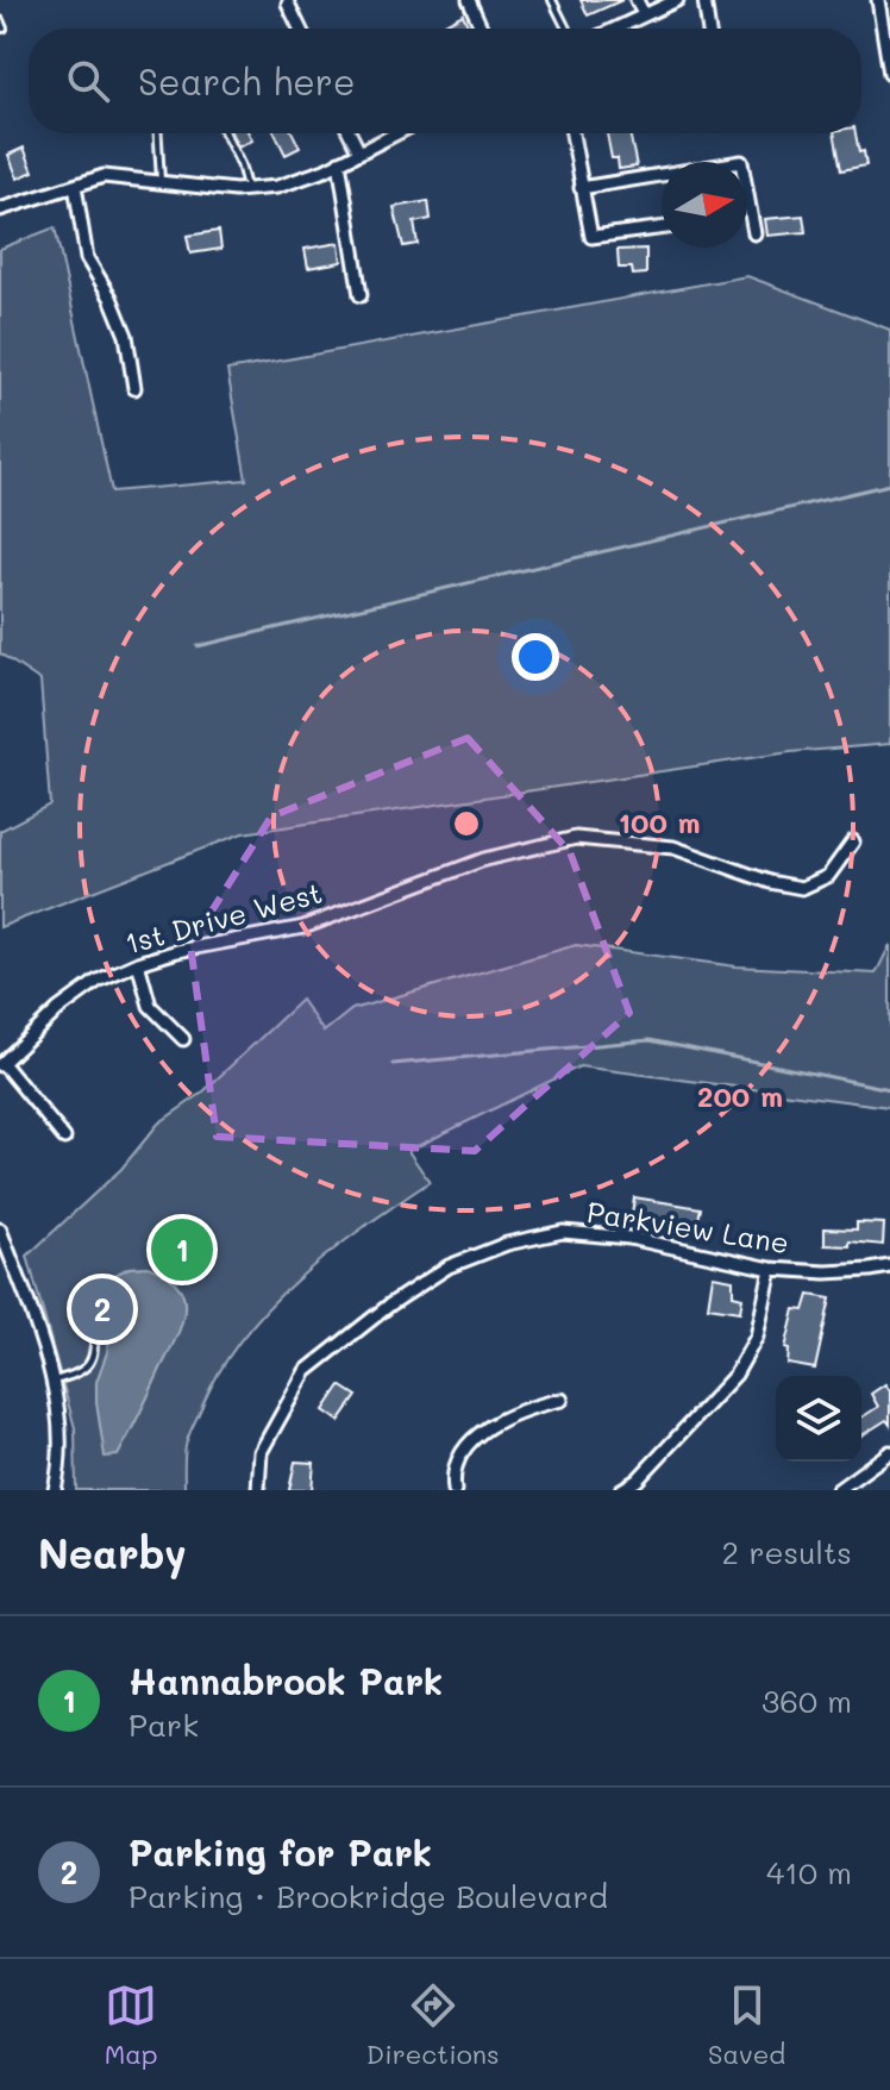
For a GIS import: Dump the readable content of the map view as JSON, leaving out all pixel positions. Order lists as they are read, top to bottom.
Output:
{
  "streets": {
    "street": ["1st Drive West", "Parkview Lane"]
  },
  "north": "right",
  "page": {
    "search": "Search here",
    "pins": ["1", "2"],
    "heading": ["Nearby", "2 results"],
    "list": [
      {
        "mark": "1",
        "name": "Hannabrook Park",
        "note": "Park",
        "value": "360 m"
      },
      {
        "mark": "2",
        "name": "Parking for Park",
        "note": "Parking · Brookridge Boulevard",
        "value": "410 m"
      }
    ],
    "nav": ["Map", "Directions", "Saved"]
  },
  "rings": ["100 m", "200 m"]
}
